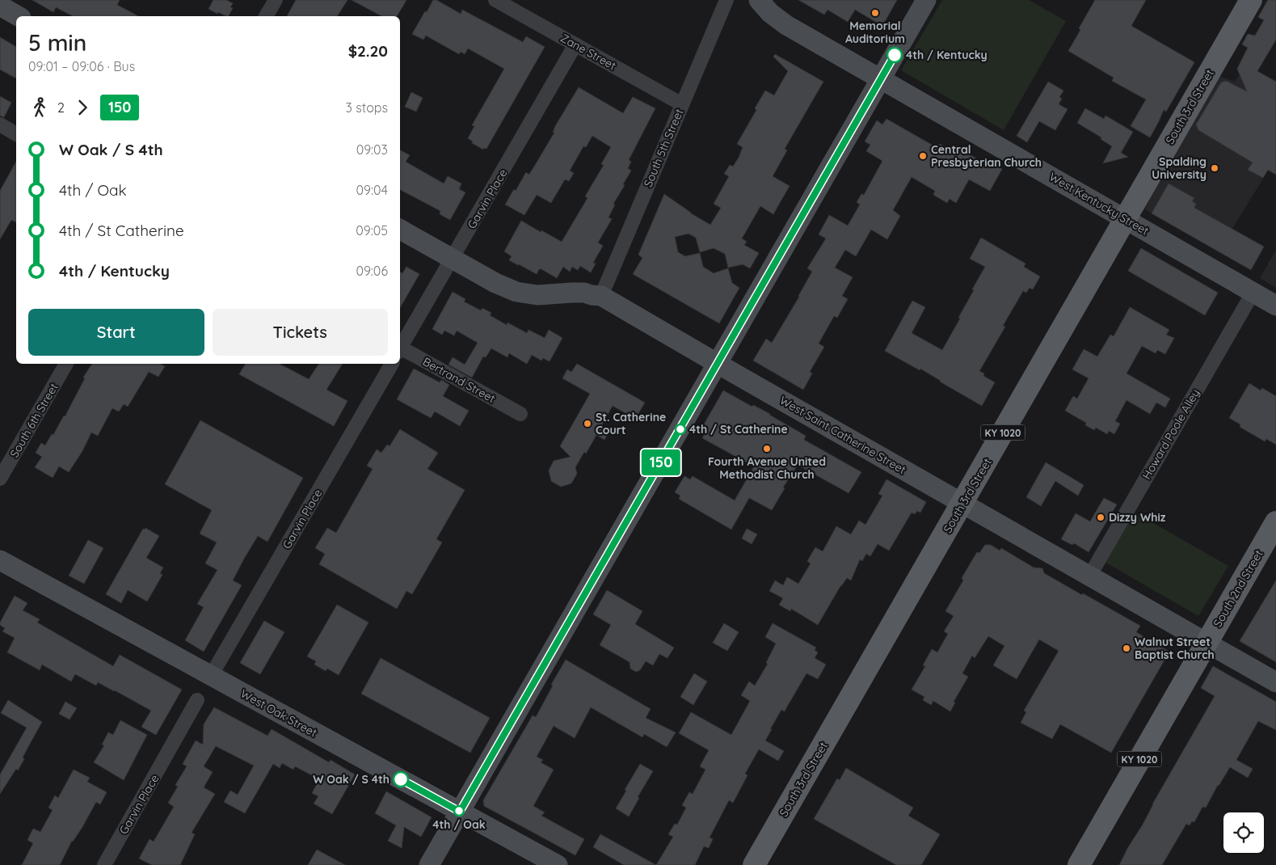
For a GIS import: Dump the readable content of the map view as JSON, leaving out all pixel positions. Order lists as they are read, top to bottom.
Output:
{
  "streets": {
    "main road": [
      "South 3rd Street",
      "West Kentucky Street",
      "KY 1020",
      "West Saint Catherine Street",
      "South 2nd Street",
      "West Oak Street"
    ],
    "street": [
      "Zane Street",
      "South 5th Street",
      "Garvin Place",
      "Bertrand Street",
      "South 6th Street",
      "Howard Poole Alley"
    ]
  },
  "crossings": [
    ["Zane Street", "South 5th Street"],
    ["Zane Street", "Garvin Place"],
    ["South 3rd Street", "West Kentucky Street"],
    ["South 3rd Street", "West Saint Catherine Street"],
    ["South 5th Street", "West Saint Catherine Street"],
    ["Garvin Place", "West Saint Catherine Street"],
    ["Garvin Place", "West Oak Street"],
    ["West Kentucky Street", "Howard Poole Alley"],
    ["Howard Poole Alley", "West Saint Catherine Street"],
    ["West Saint Catherine Street", "South 2nd Street"]
  ],
  "places": [
    "Memorial Auditorium",
    "4th / Kentucky",
    "Central Presbyterian Church",
    "Spalding University",
    "St. Catherine Court",
    "4th / St Catherine",
    "Fourth Avenue United Methodist Church",
    "Dizzy Whiz",
    "Walnut Street Baptist Church",
    "W Oak / S 4th",
    "4th / Oak"
  ],
  "lines": ["bus line 150"],
  "page": {
    "on_map": "150",
    "heading": ["5 min", "09:01 – 09:06 · Bus", "$2.20"],
    "legs": ["2", "150", "3 stops"],
    "list": [
      {
        "name": "W Oak / S 4th",
        "value": "09:03"
      },
      {
        "name": "4th / Oak",
        "value": "09:04"
      },
      {
        "name": "4th / St Catherine",
        "value": "09:05"
      },
      {
        "name": "4th / Kentucky",
        "value": "09:06"
      }
    ],
    "buttons": ["Start", "Tickets"]
  }
}
